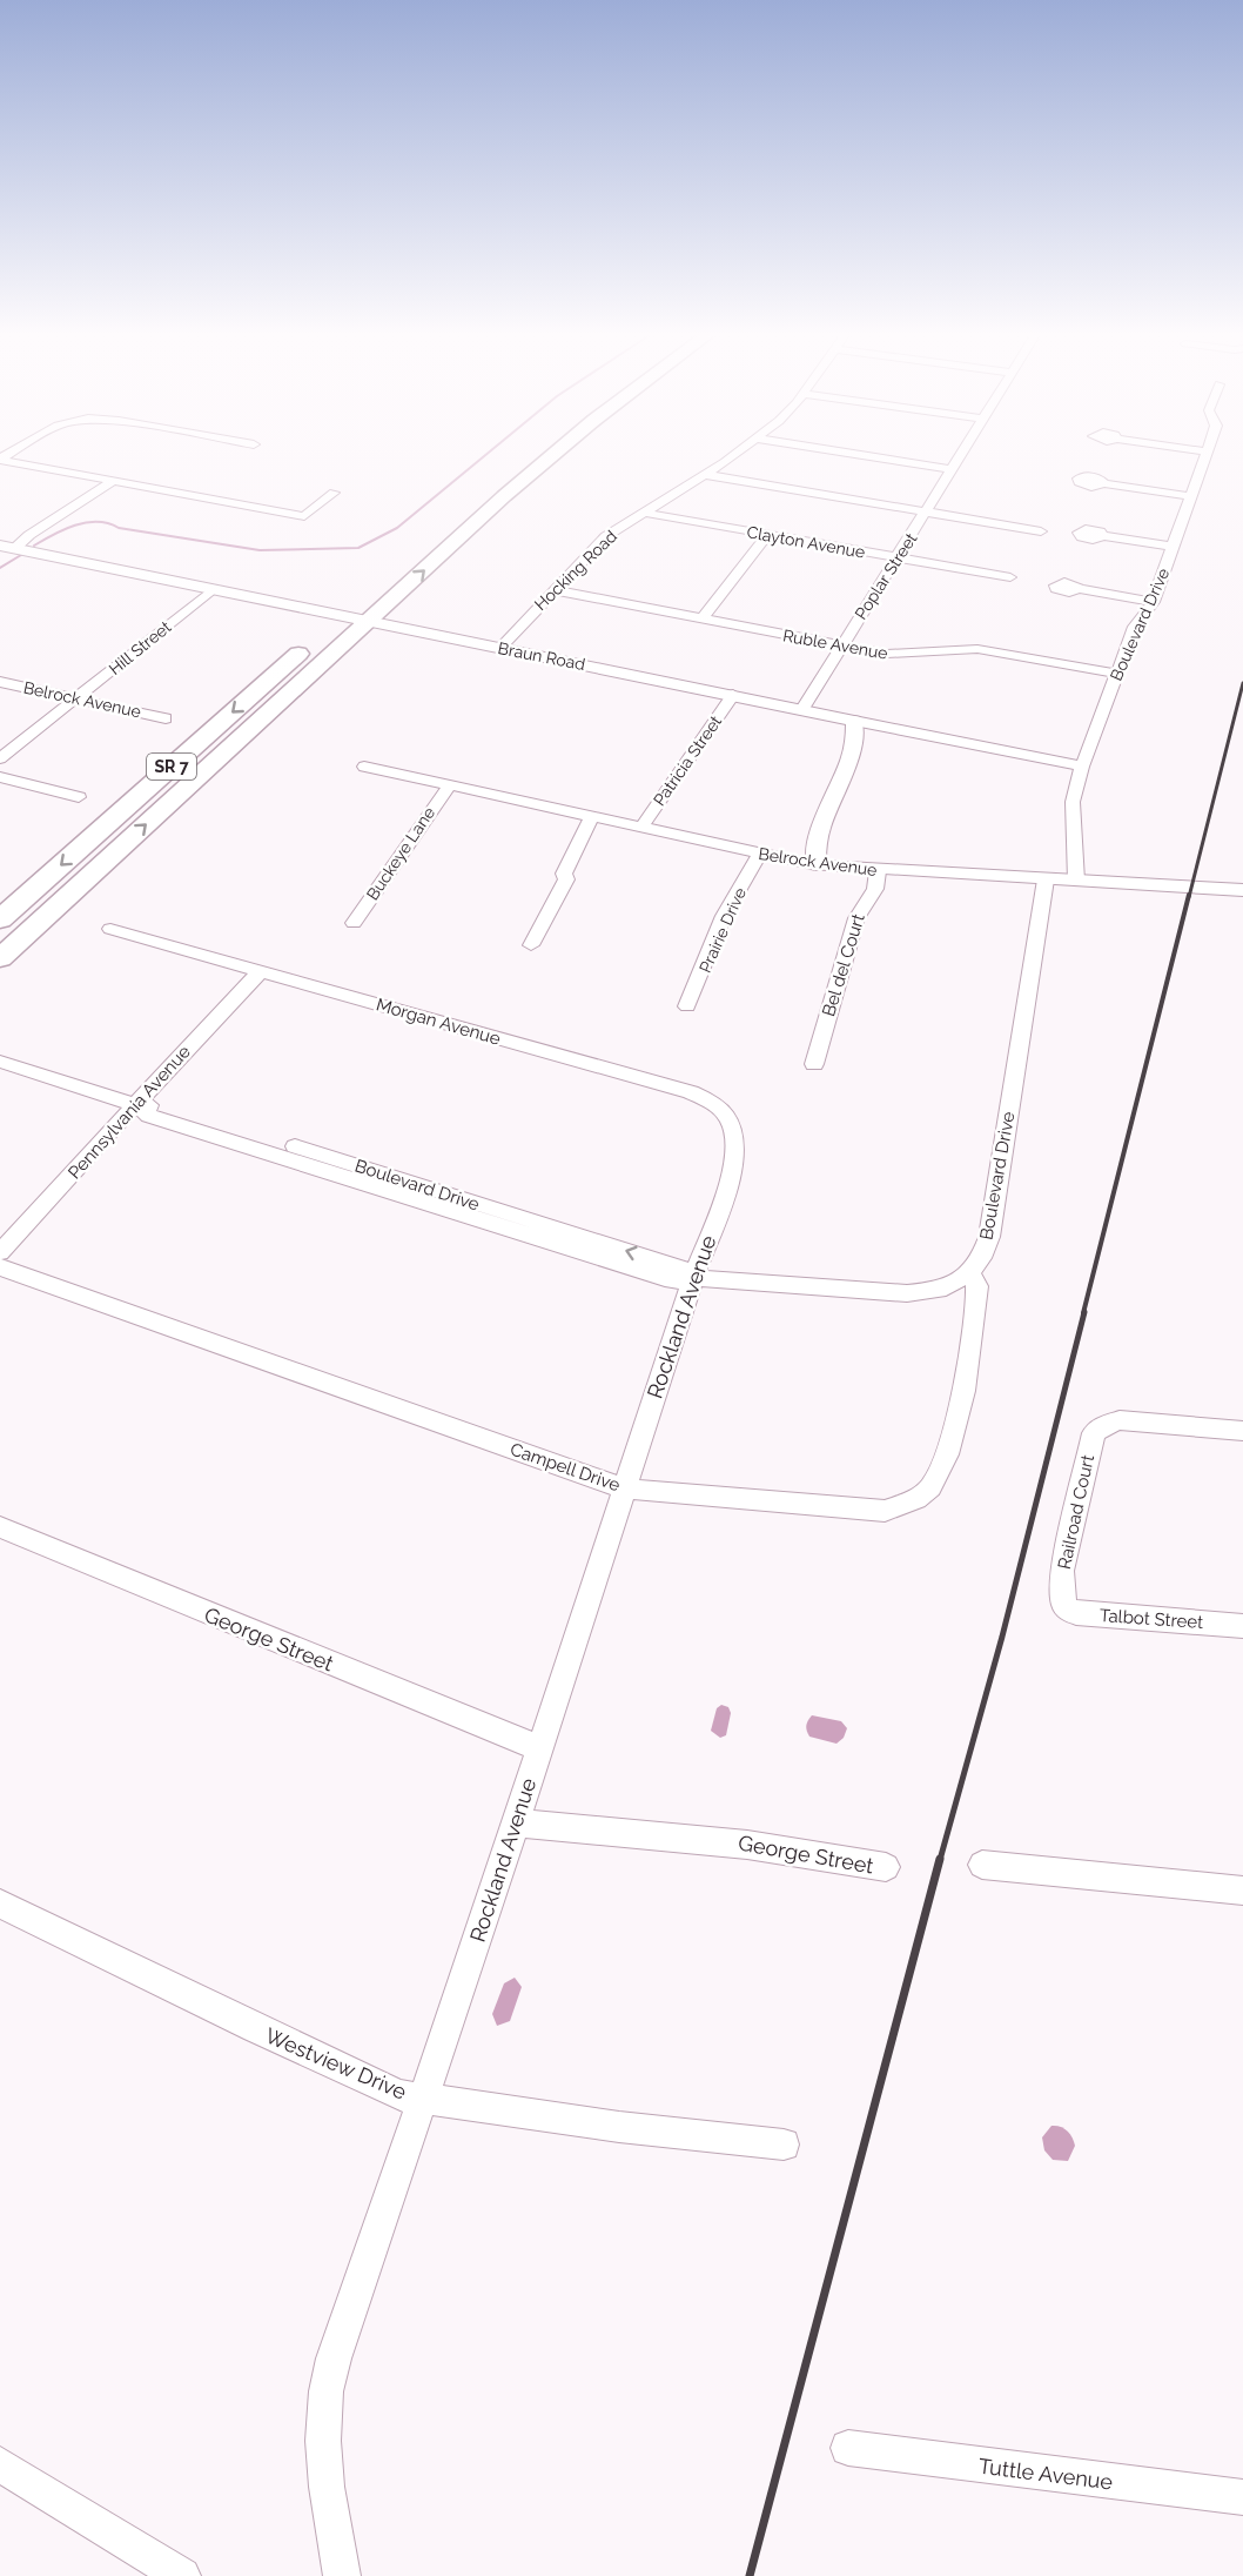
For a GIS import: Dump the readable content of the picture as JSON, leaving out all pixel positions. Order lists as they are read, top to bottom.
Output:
{
  "streets": {
    "highway": ["SR 7"],
    "street": [
      "Clayton Avenue",
      "Hocking Road",
      "Poplar Street",
      "Boulevard Drive",
      "Ruble Avenue",
      "Hill Street",
      "Braun Road",
      "Belrock Avenue",
      "Patricia Street",
      "Buckeye Lane",
      "Prairie Drive",
      "Bel del Court",
      "Morgan Avenue",
      "Pennsylvania Avenue",
      "Rockland Avenue",
      "Campell Drive",
      "Railroad Court",
      "Talbot Street",
      "George Street",
      "Westview Drive",
      "Tuttle Avenue"
    ]
  },
  "crossings": [
    ["Clayton Avenue", "Hocking Road"],
    ["Clayton Avenue", "Poplar Street"],
    ["Hocking Road", "Ruble Avenue"],
    ["Hocking Road", "Braun Road"],
    ["Poplar Street", "Ruble Avenue"],
    ["Poplar Street", "Braun Road"],
    ["Boulevard Drive", "Ruble Avenue"],
    ["Boulevard Drive", "Braun Road"],
    ["Boulevard Drive", "Belrock Avenue"],
    ["Boulevard Drive", "Pennsylvania Avenue"],
    ["Boulevard Drive", "Rockland Avenue"],
    ["Boulevard Drive", "Campell Drive"],
    ["Hill Street", "Braun Road"],
    ["Hill Street", "Belrock Avenue"],
    ["Braun Road", "Patricia Street"],
    ["Braun Road", "SR 7"],
    ["Belrock Avenue", "Patricia Street"],
    ["Belrock Avenue", "Buckeye Lane"],
    ["Belrock Avenue", "Prairie Drive"],
    ["Belrock Avenue", "Bel del Court"],
    ["Morgan Avenue", "Pennsylvania Avenue"],
    ["Morgan Avenue", "Rockland Avenue"],
    ["Rockland Avenue", "Campell Drive"],
    ["Rockland Avenue", "George Street"],
    ["Rockland Avenue", "Westview Drive"],
    ["Railroad Court", "Talbot Street"]
  ]
}
